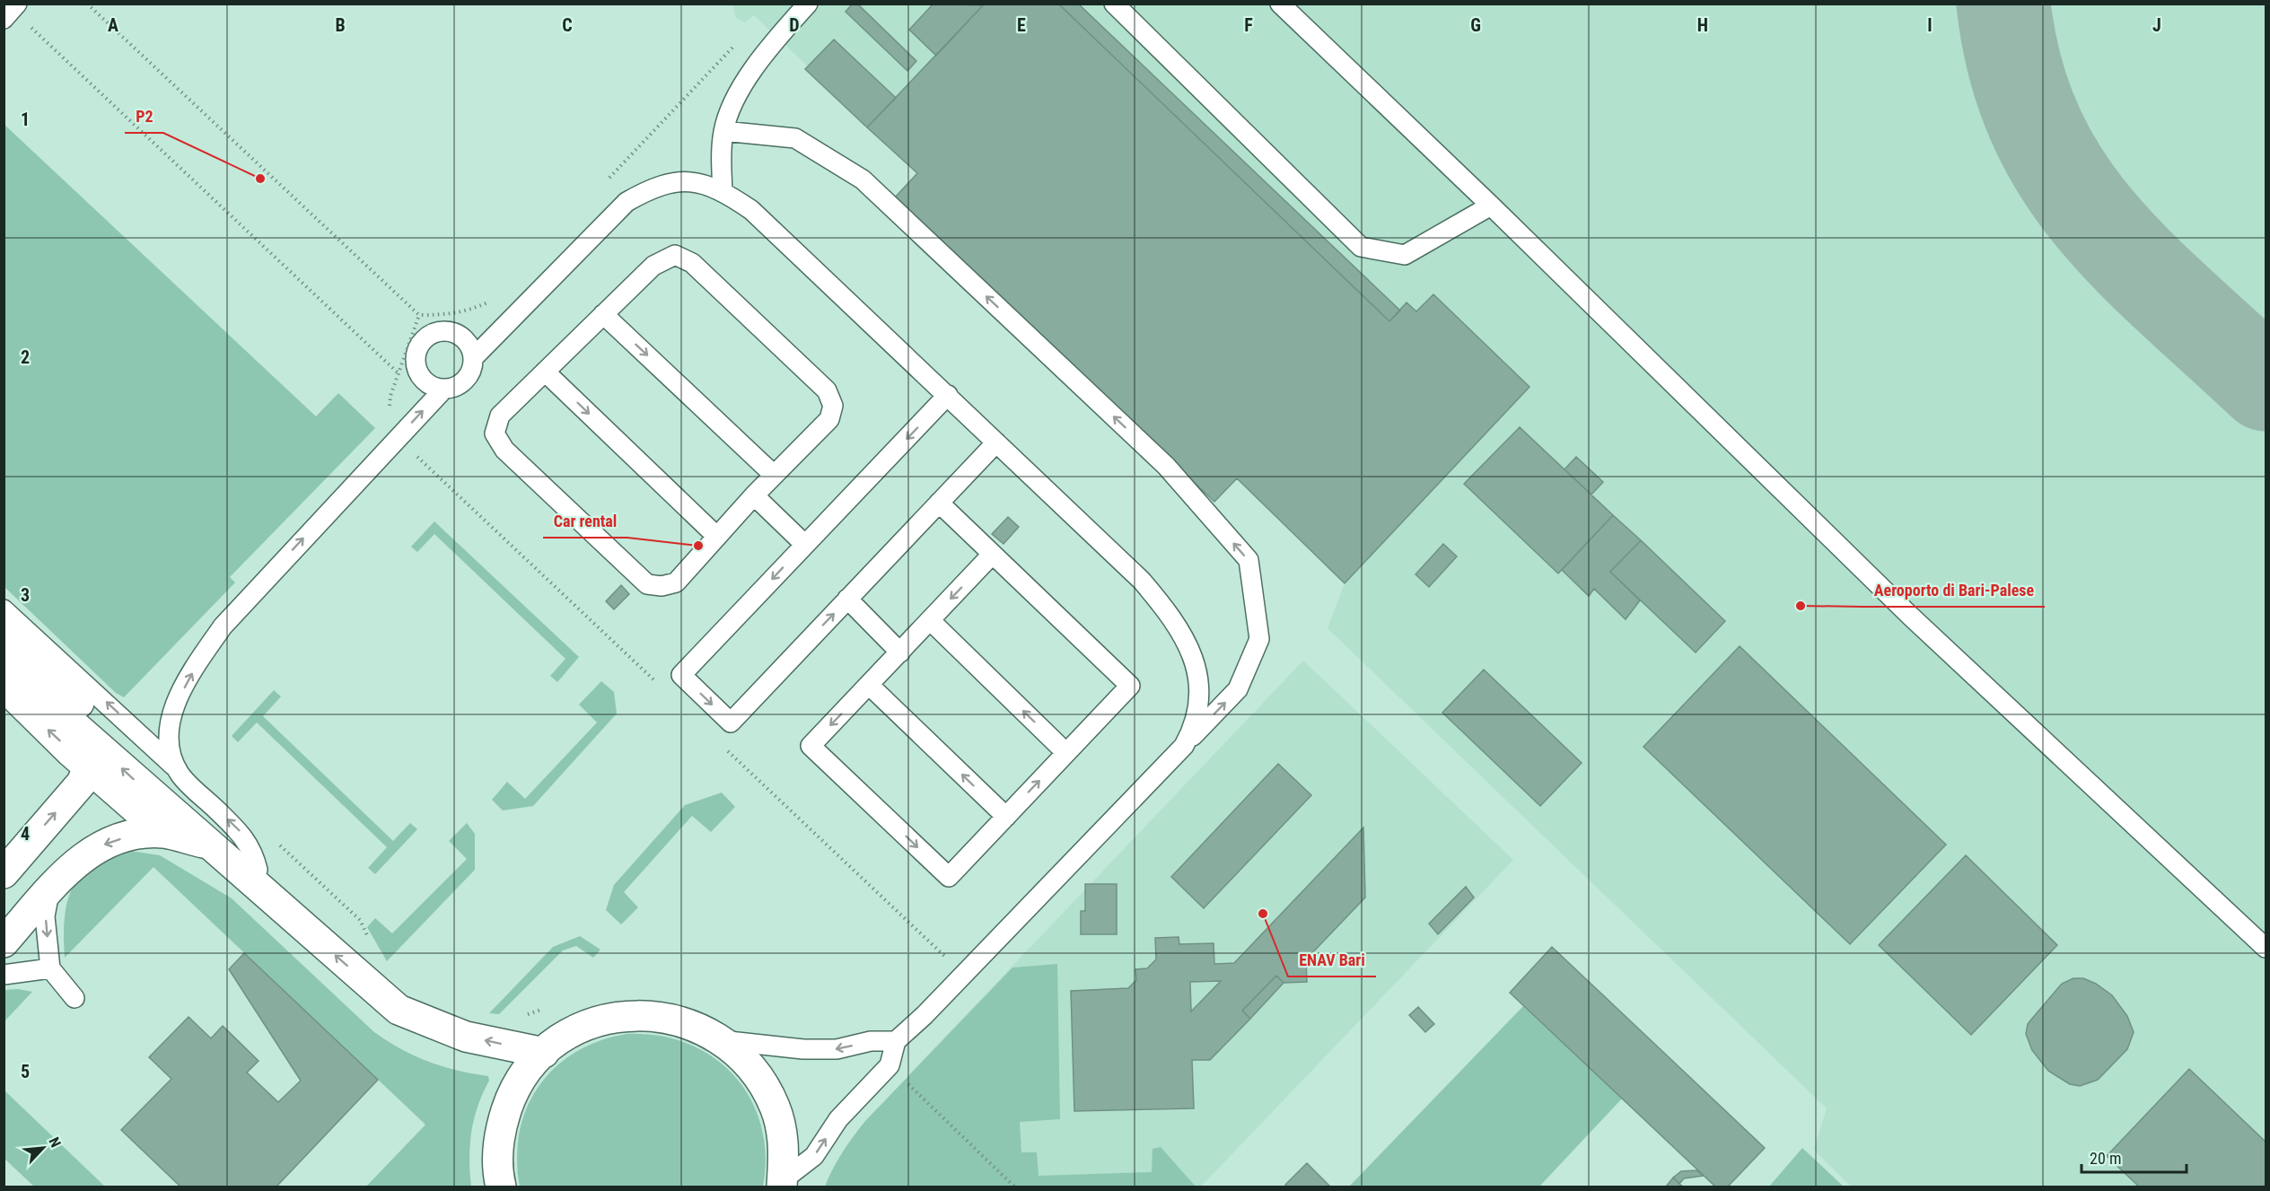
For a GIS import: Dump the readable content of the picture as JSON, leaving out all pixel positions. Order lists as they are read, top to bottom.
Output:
{
  "places": [
    "P2",
    "Car rental",
    "Aeroporto di Bari-Palese",
    "ENAV Bari"
  ],
  "scale_bar": "20 m",
  "north": "top right",
  "grid": {
    "columns": [
      "A",
      "B",
      "C",
      "D",
      "E",
      "F",
      "G",
      "H",
      "I",
      "J"
    ],
    "rows": [
      "1",
      "2",
      "3",
      "4",
      "5"
    ]
  }
}
